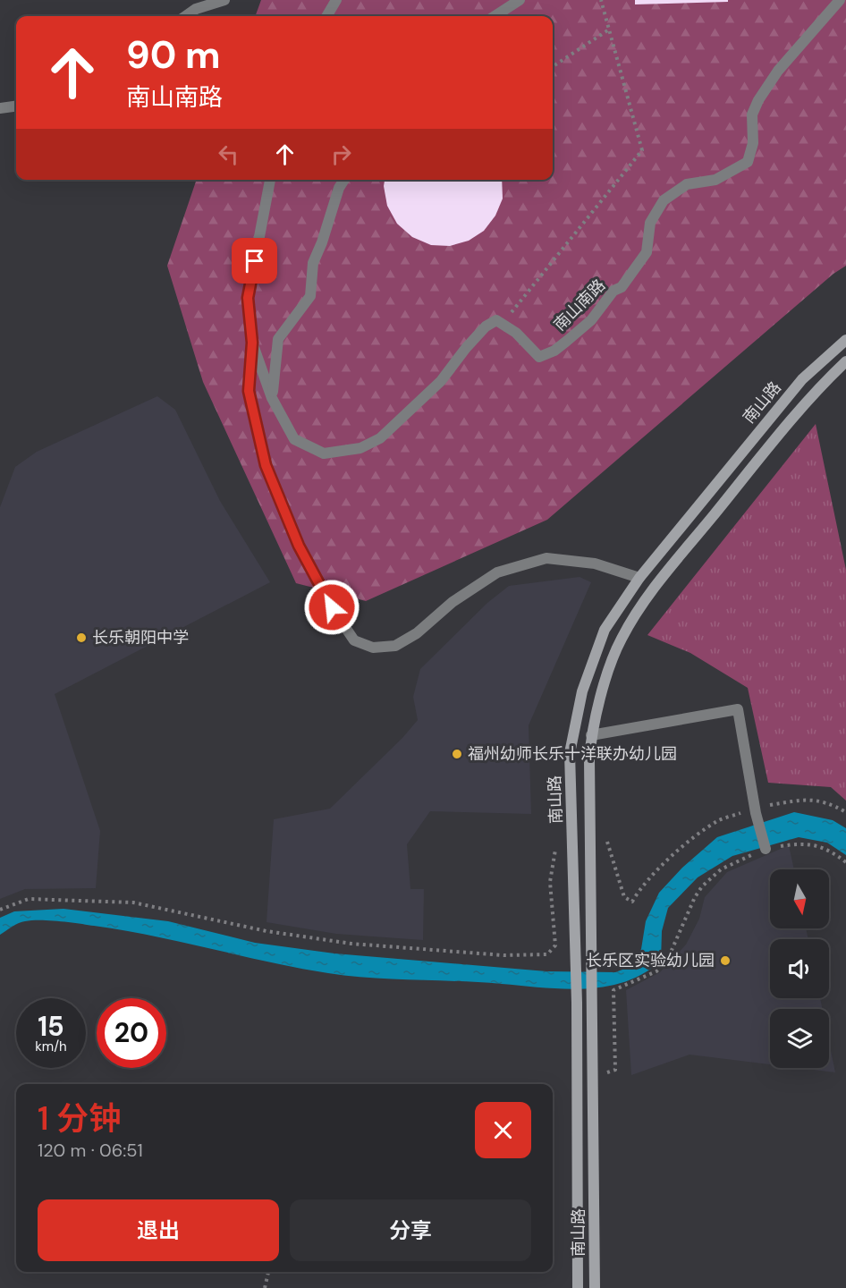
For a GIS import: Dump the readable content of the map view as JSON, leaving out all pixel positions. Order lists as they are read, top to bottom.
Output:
{
  "streets": {
    "main road": ["南山路"],
    "lane": ["南山南路"]
  },
  "places": ["长乐朝阳中学", "福州幼师长乐十洋联办幼儿园", "长乐区实验幼儿园"],
  "north": "bottom",
  "page": {
    "turn": ["90 m", "南山南路"],
    "speed": "15 km/h",
    "limit": "20",
    "heading": ["1 分钟", "120 m · 06:51"],
    "buttons": ["退出", "分享"]
  }
}
